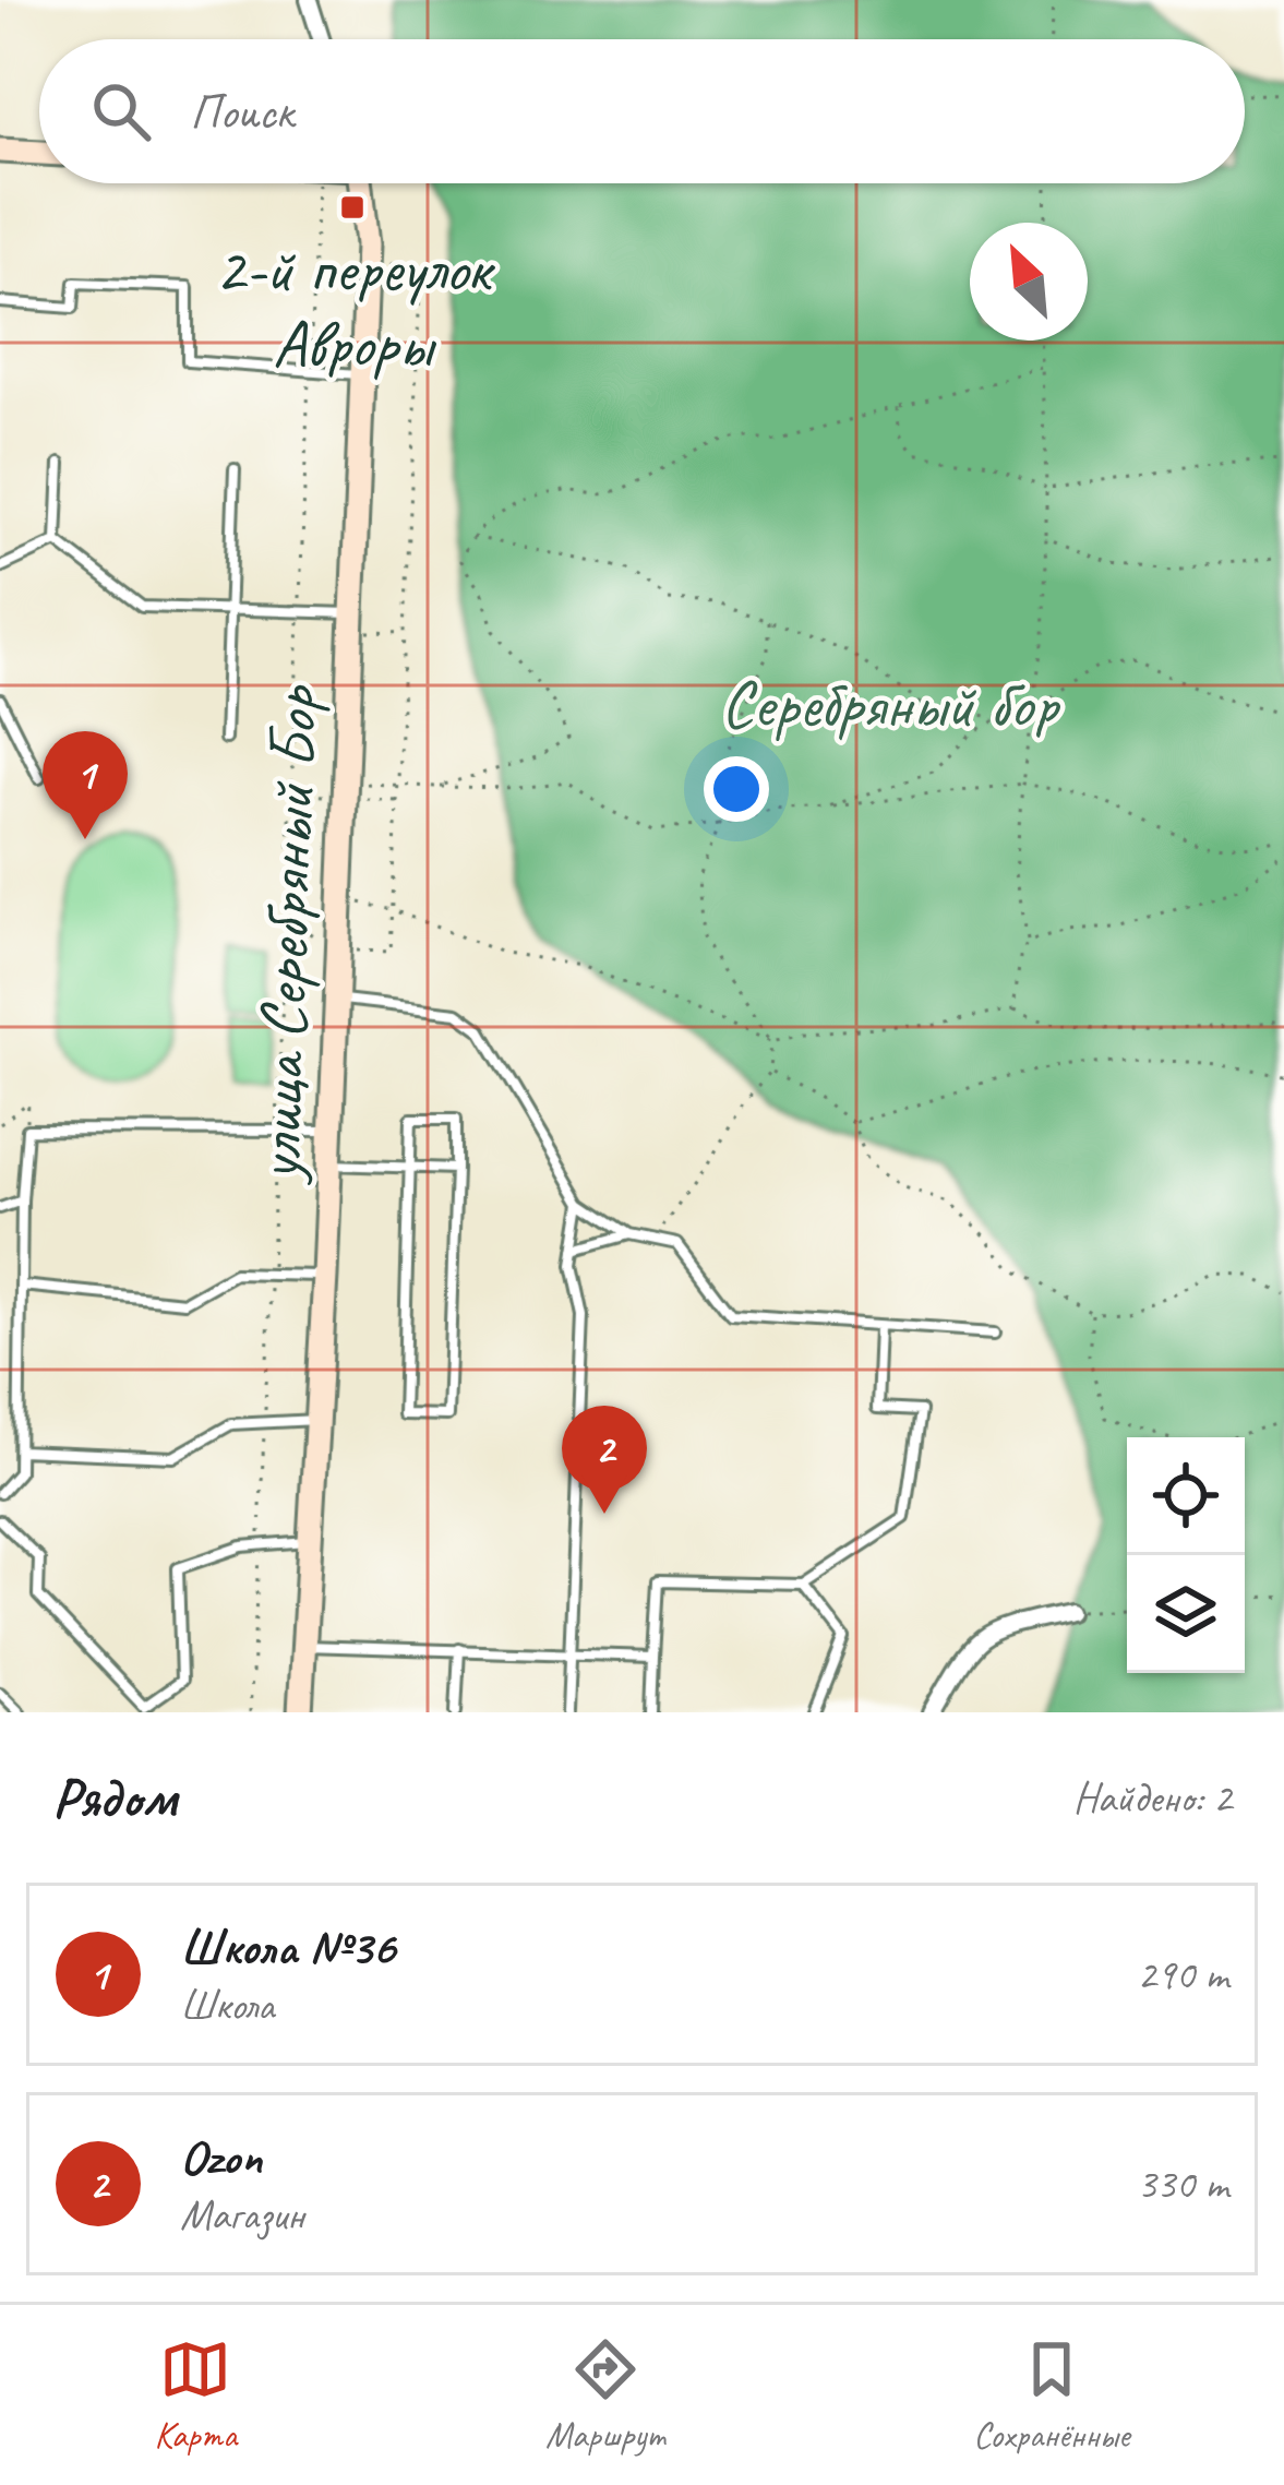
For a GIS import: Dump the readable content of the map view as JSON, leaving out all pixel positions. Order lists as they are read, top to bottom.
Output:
{
  "streets": {
    "street": ["улица Серебряный Бор"]
  },
  "parks": ["Серебряный бор"],
  "places": {
    "transit": ["2-й переулок Авроры"]
  },
  "north": "top left",
  "page": {
    "search": "Поиск",
    "pins": ["1", "2"],
    "heading": ["Рядом", "Найдено: 2"],
    "list": [
      {
        "mark": "1",
        "name": "Школа №36",
        "note": "Школа",
        "value": "290 m"
      },
      {
        "mark": "2",
        "name": "Ozon",
        "note": "Магазин",
        "value": "330 m"
      }
    ],
    "nav": ["Карта", "Маршрут", "Сохранённые"]
  }
}
